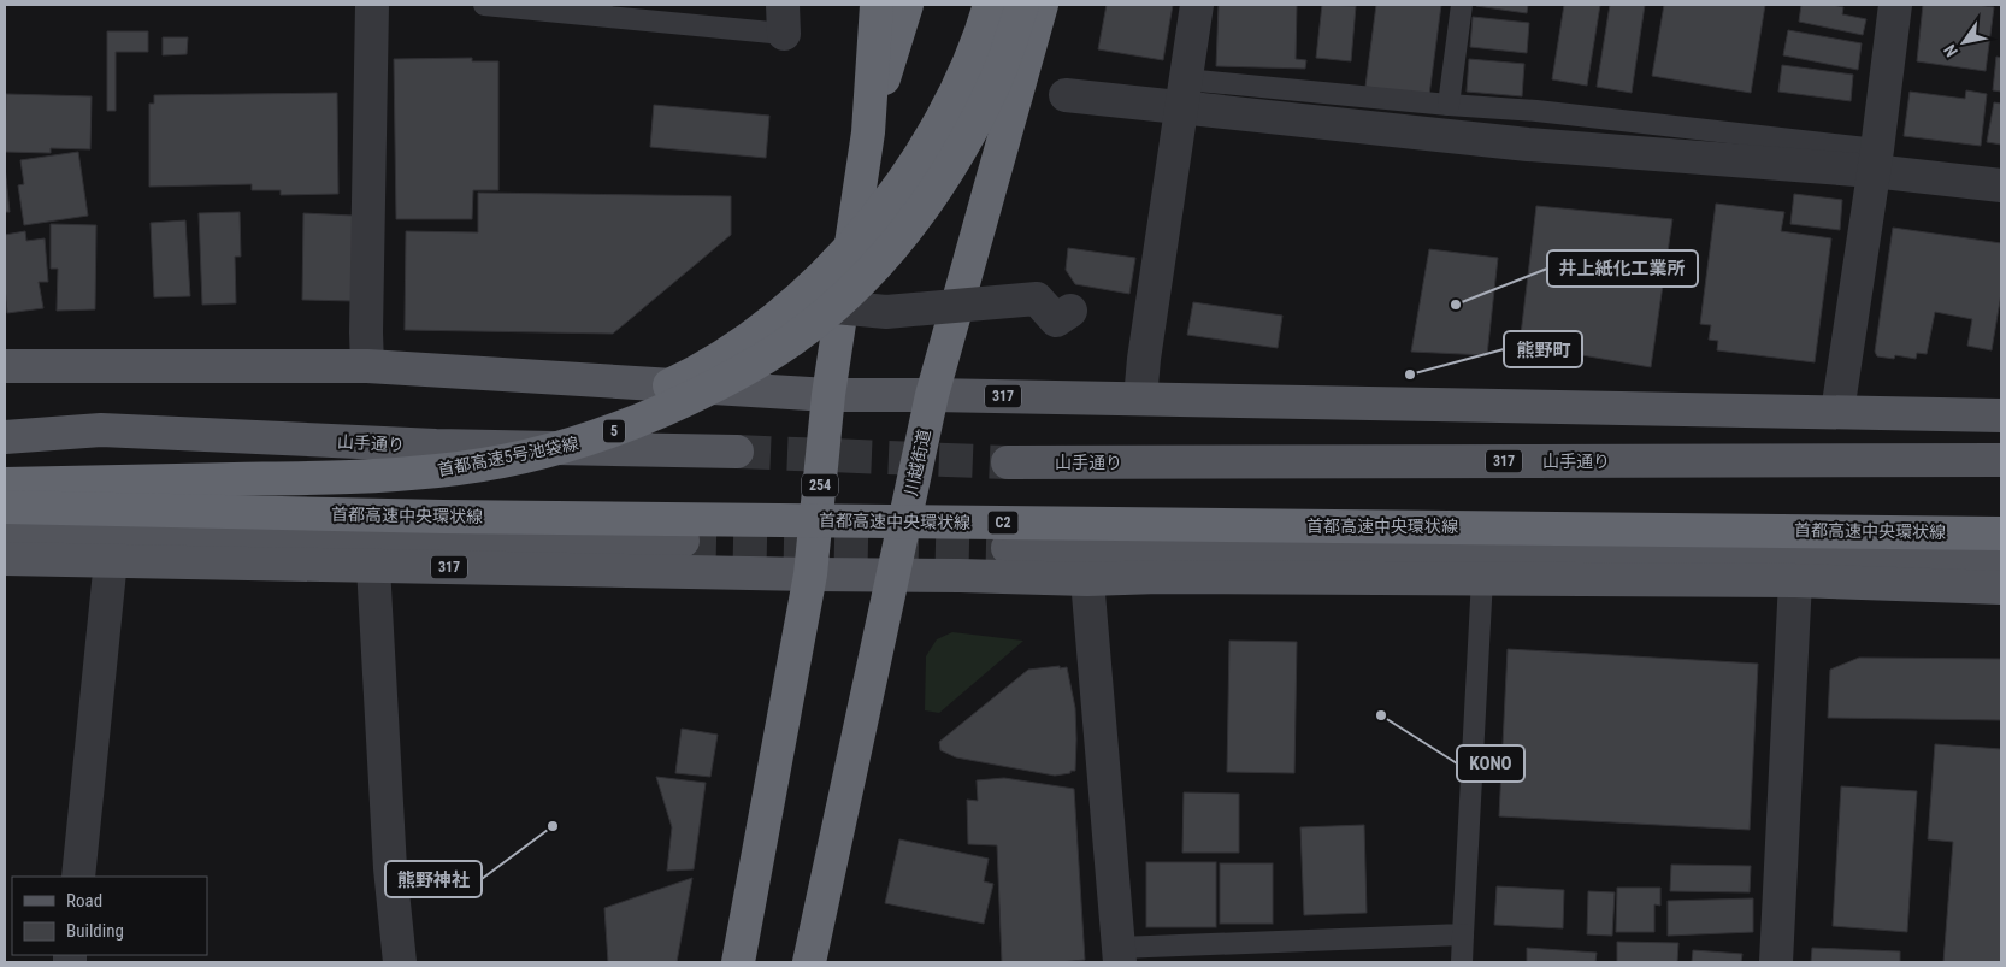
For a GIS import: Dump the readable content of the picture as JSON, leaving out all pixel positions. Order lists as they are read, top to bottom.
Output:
{
  "streets": {
    "highway": [
      "5",
      "首都高速5号池袋線",
      "川越街道",
      "254",
      "首都高速中央環状線",
      "C2"
    ],
    "main road": ["317", "山手通り"]
  },
  "crossings": [
    ["317", "川越街道"],
    ["317", "254"]
  ],
  "places": [
    "井上紙化工業所",
    "熊野町",
    "KONO",
    "熊野神社"
  ],
  "legend": ["Road", "Building"],
  "north": "bottom left"
}
